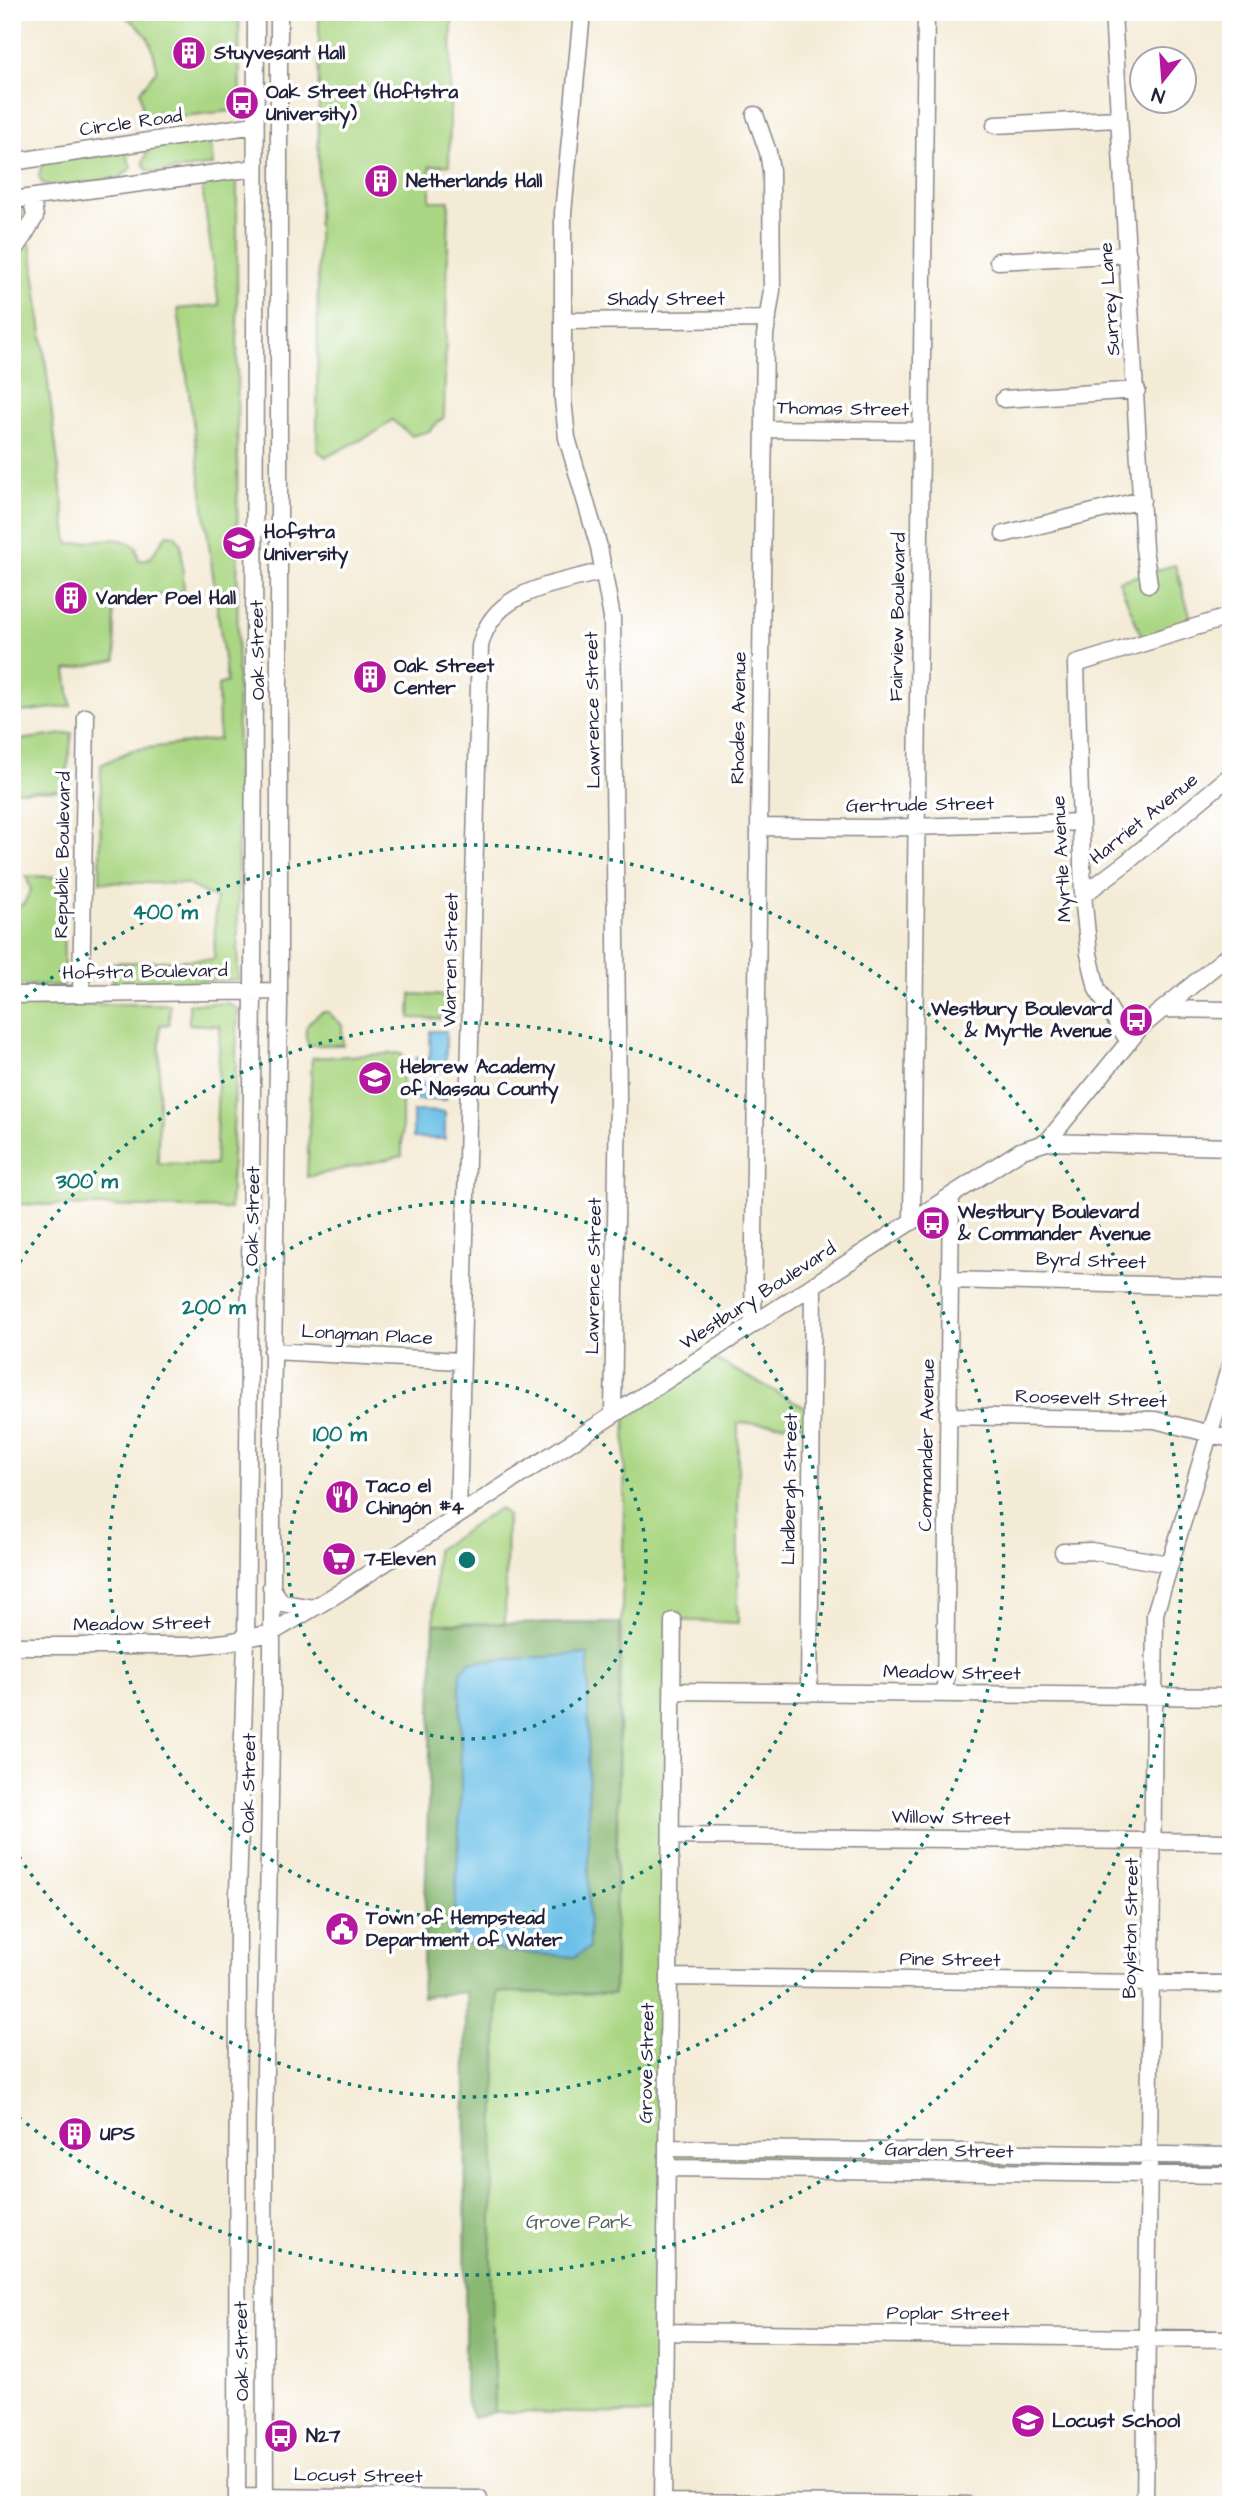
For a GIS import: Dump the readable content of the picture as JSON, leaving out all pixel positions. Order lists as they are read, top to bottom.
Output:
{
  "streets": {
    "street": [
      "Circle Road",
      "Shady Street",
      "Surrey Lane",
      "Thomas Street",
      "Fairview Boulevard",
      "Oak Street",
      "Lawrence Street",
      "Rhodes Avenue",
      "Gertrude Street",
      "Harriet Avenue",
      "Republic Boulevard",
      "Myrtle Avenue",
      "Warren Street",
      "Hofstra Boulevard",
      "Byrd Street",
      "Westbury Boulevard",
      "Longman Place",
      "Roosevelt Street",
      "Commander Avenue",
      "Lindbergh Street",
      "Meadow Street",
      "Willow Street",
      "Boylston Street",
      "Pine Street",
      "Grove Street",
      "Garden Street",
      "Poplar Street",
      "Locust Street"
    ]
  },
  "crossings": [
    ["Circle Road", "Oak Street"],
    ["Shady Street", "Lawrence Street"],
    ["Shady Street", "Rhodes Avenue"],
    ["Thomas Street", "Fairview Boulevard"],
    ["Thomas Street", "Rhodes Avenue"],
    ["Fairview Boulevard", "Gertrude Street"],
    ["Fairview Boulevard", "Westbury Boulevard"],
    ["Oak Street", "Hofstra Boulevard"],
    ["Oak Street", "Westbury Boulevard"],
    ["Oak Street", "Longman Place"],
    ["Oak Street", "Meadow Street"],
    ["Oak Street", "Locust Street"],
    ["Lawrence Street", "Warren Street"],
    ["Lawrence Street", "Westbury Boulevard"],
    ["Rhodes Avenue", "Gertrude Street"],
    ["Rhodes Avenue", "Westbury Boulevard"],
    ["Gertrude Street", "Myrtle Avenue"],
    ["Harriet Avenue", "Myrtle Avenue"],
    ["Republic Boulevard", "Hofstra Boulevard"],
    ["Warren Street", "Westbury Boulevard"],
    ["Warren Street", "Longman Place"],
    ["Byrd Street", "Commander Avenue"],
    ["Westbury Boulevard", "Commander Avenue"],
    ["Westbury Boulevard", "Lindbergh Street"],
    ["Westbury Boulevard", "Meadow Street"],
    ["Roosevelt Street", "Commander Avenue"],
    ["Roosevelt Street", "Boylston Street"],
    ["Commander Avenue", "Meadow Street"],
    ["Lindbergh Street", "Meadow Street"],
    ["Meadow Street", "Boylston Street"],
    ["Meadow Street", "Grove Street"],
    ["Willow Street", "Boylston Street"],
    ["Willow Street", "Grove Street"],
    ["Boylston Street", "Pine Street"],
    ["Boylston Street", "Garden Street"],
    ["Boylston Street", "Poplar Street"],
    ["Pine Street", "Grove Street"],
    ["Grove Street", "Garden Street"],
    ["Grove Street", "Poplar Street"]
  ],
  "parks": ["Grove Park"],
  "places": {
    "building": [
      "Stuyvesant Hall",
      "Netherlands Hall",
      "Vander Poel Hall",
      "Oak Street Center",
      "UPS"
    ],
    "bus stop": [
      "Oak Street (Hoftstra University)",
      "Westbury Boulevard & Myrtle Avenue",
      "Westbury Boulevard & Commander Avenue",
      "N27"
    ],
    "school or university": ["Hofstra University", "Hebrew Academy of Nassau County", "Locust School"],
    "restaurant": ["Taco el Chingón #4"],
    "supermarket": ["7-Eleven"],
    "public building": ["Town of Hempstead Department of Water"]
  },
  "north": "bottom",
  "rings": [
    "400 m",
    "300 m",
    "200 m",
    "100 m"
  ]
}
